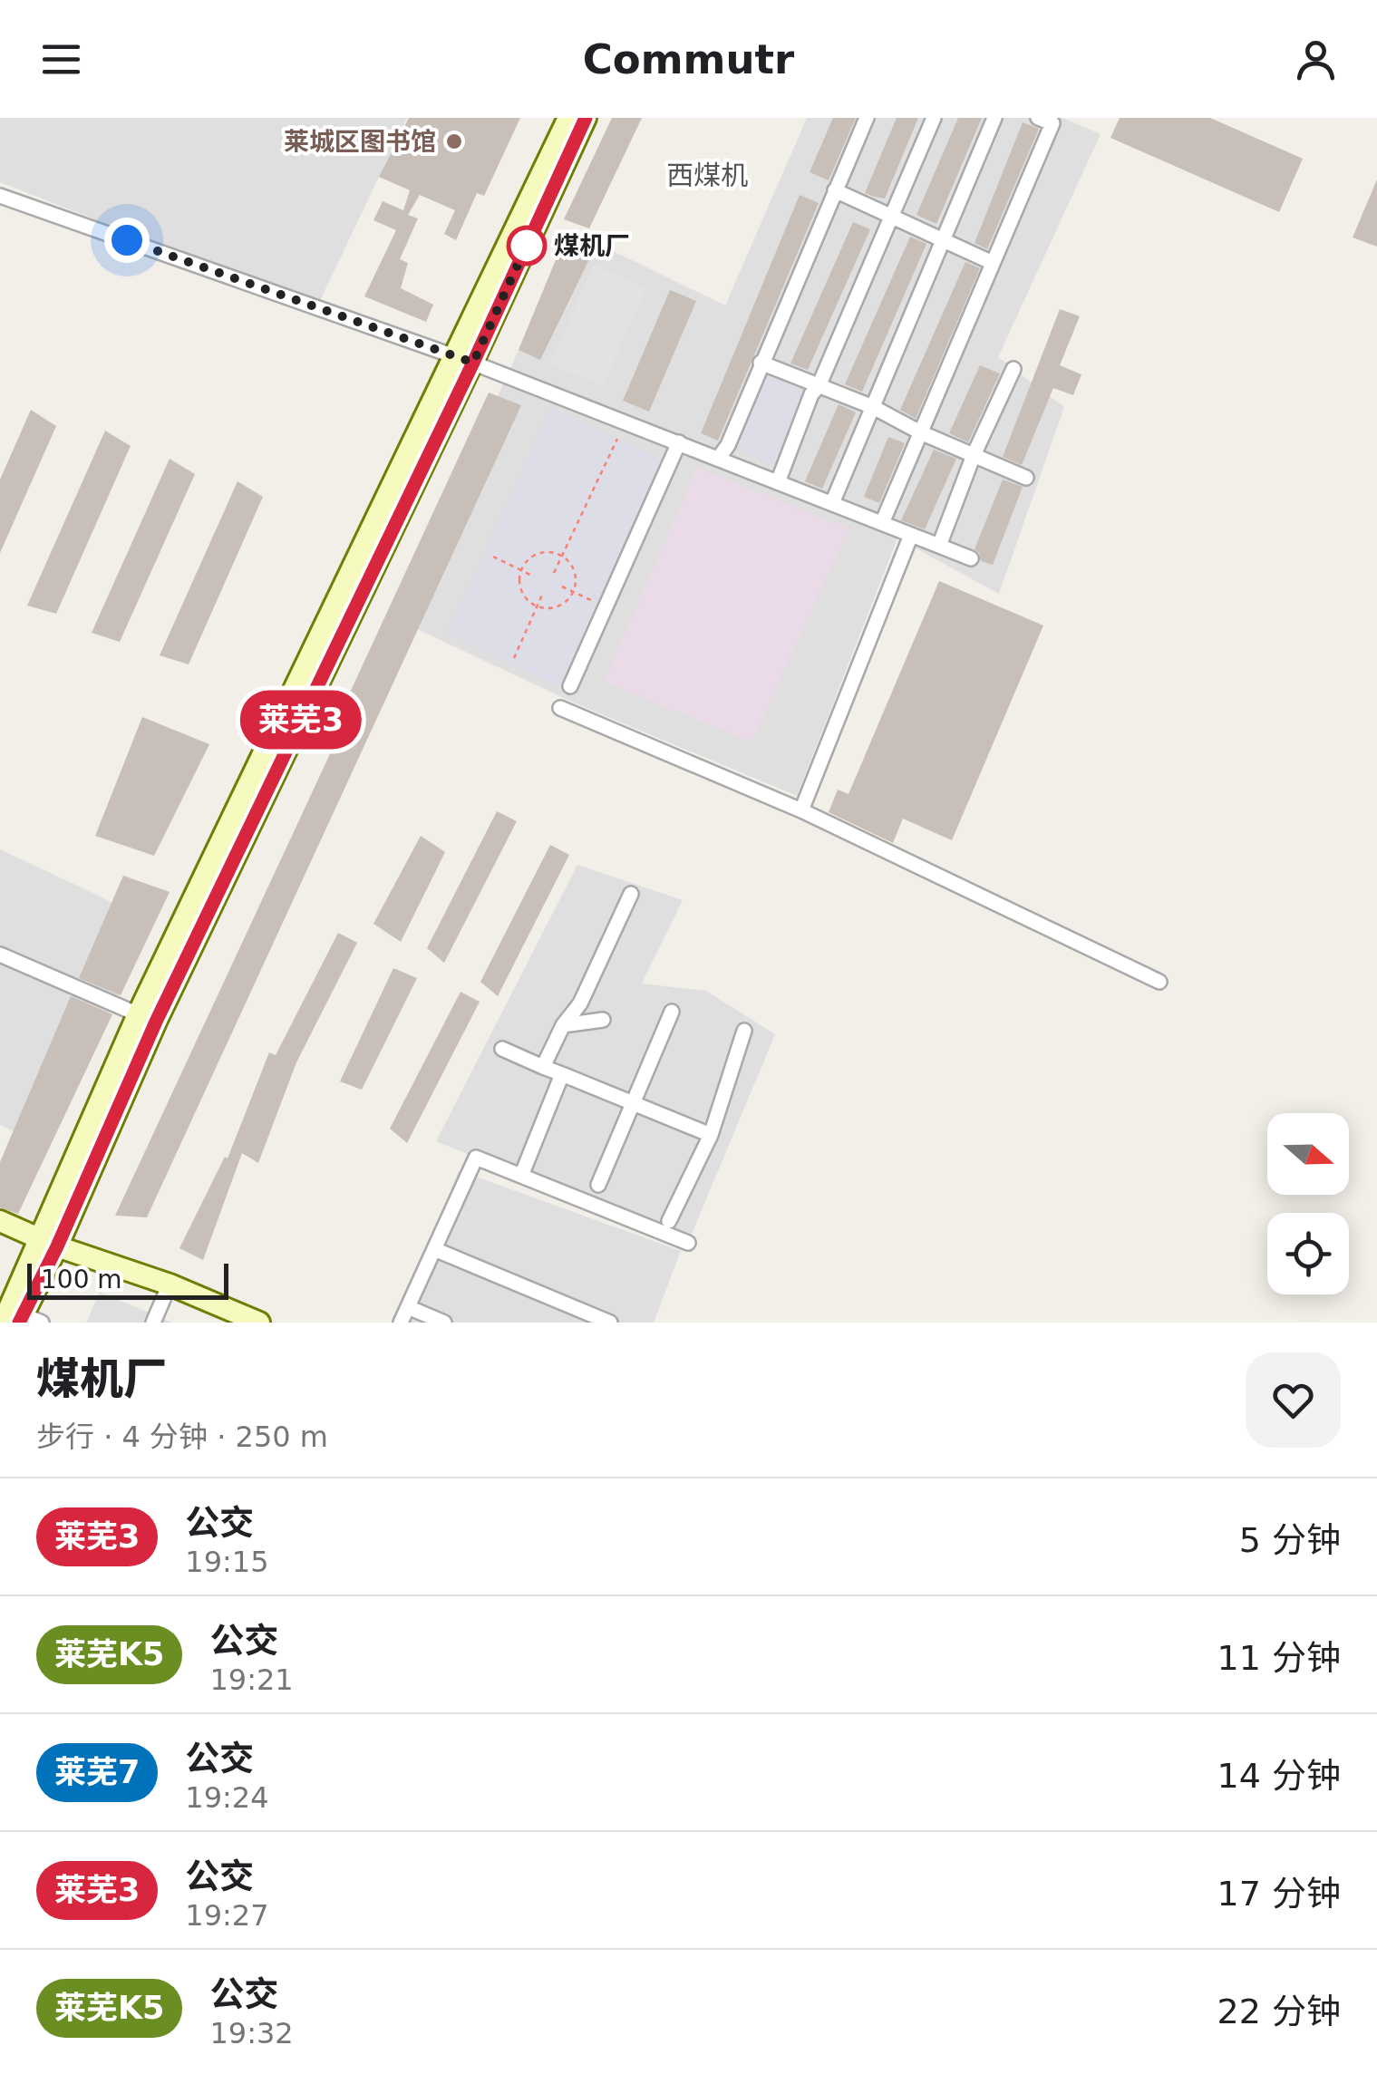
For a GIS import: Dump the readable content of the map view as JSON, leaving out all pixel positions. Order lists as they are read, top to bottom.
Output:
{
  "districts": ["西煤机"],
  "places": ["莱城区图书馆", "煤机厂"],
  "lines": ["bus line 莱芜3"],
  "scale_bar": "100 m",
  "north": "right",
  "page": {
    "header": "Commutr",
    "on_map": "莱芜3",
    "scale": "100 m",
    "heading": ["煤机厂", "步行 · 4 分钟 · 250 m"],
    "list": [
      {
        "mark": "莱芜3",
        "name": "公交",
        "note": "19:15",
        "value": "5 分钟"
      },
      {
        "mark": "莱芜K5",
        "name": "公交",
        "note": "19:21",
        "value": "11 分钟"
      },
      {
        "mark": "莱芜7",
        "name": "公交",
        "note": "19:24",
        "value": "14 分钟"
      },
      {
        "mark": "莱芜3",
        "name": "公交",
        "note": "19:27",
        "value": "17 分钟"
      },
      {
        "mark": "莱芜K5",
        "name": "公交",
        "note": "19:32",
        "value": "22 分钟"
      }
    ]
  }
}
